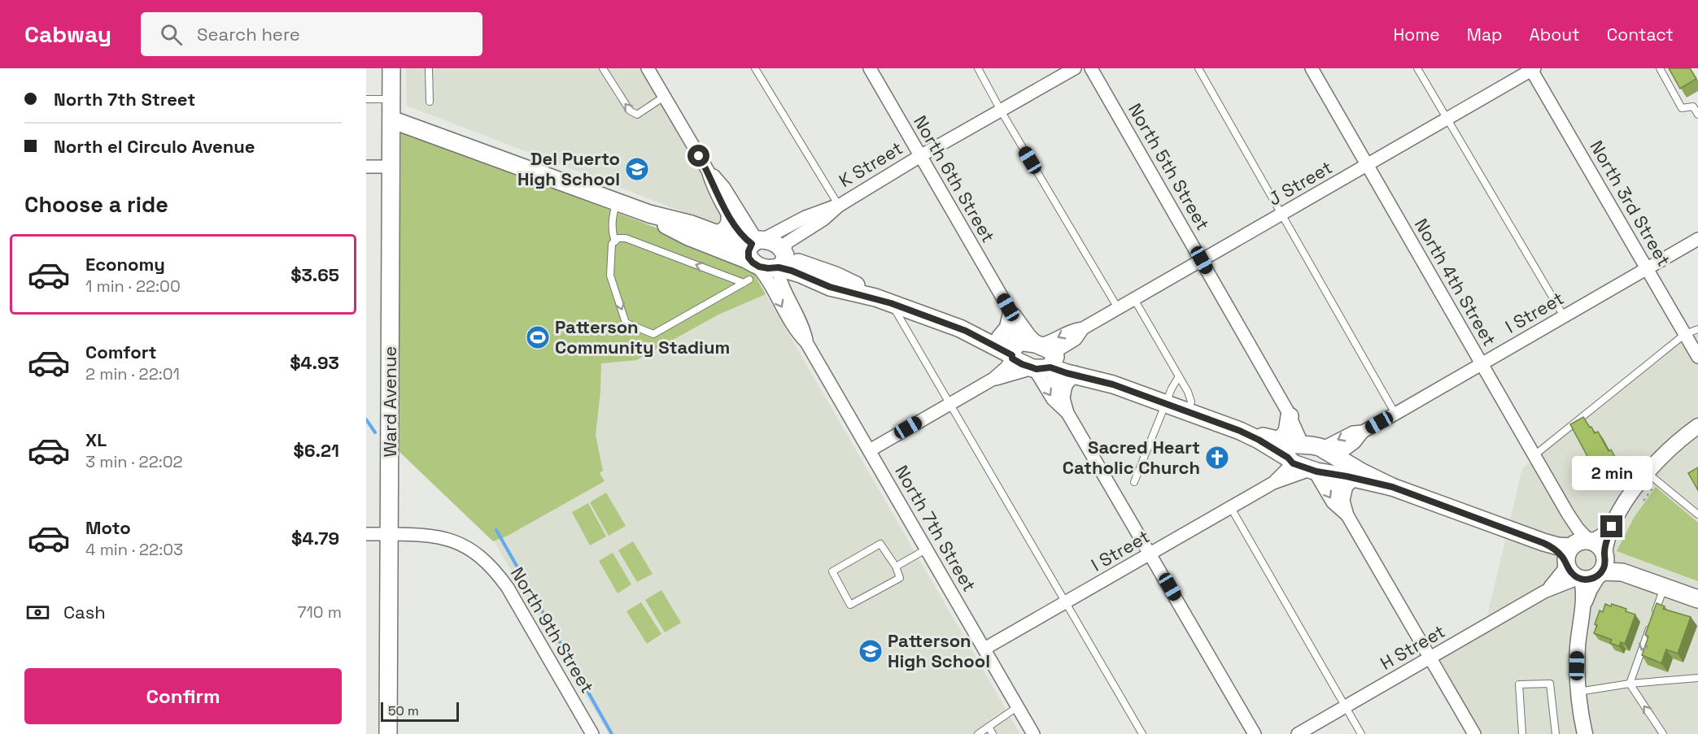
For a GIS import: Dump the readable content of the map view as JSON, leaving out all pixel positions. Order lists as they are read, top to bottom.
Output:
{
  "streets": {
    "main road": ["Ward Avenue"],
    "street": [
      "K Street",
      "North 5th Street",
      "North 6th Street",
      "J Street",
      "North 3rd Street",
      "North 4th Street",
      "I Street",
      "North 7th Street",
      "North 9th Street",
      "H Street"
    ]
  },
  "crossings": [
    ["K Street", "North 6th Street"],
    ["K Street", "North 7th Street"],
    ["North 5th Street", "J Street"],
    ["North 5th Street", "I Street"],
    ["North 6th Street", "J Street"],
    ["North 6th Street", "I Street"],
    ["J Street", "North 3rd Street"],
    ["J Street", "North 4th Street"],
    ["J Street", "North 7th Street"],
    ["North 3rd Street", "I Street"],
    ["North 4th Street", "I Street"],
    ["North 4th Street", "H Street"],
    ["I Street", "North 7th Street"],
    ["Ward Avenue", "North 9th Street"]
  ],
  "places": {
    "school or university": ["Del Puerto High School", "Patterson High School"],
    "sports": ["Patterson Community Stadium"],
    "church": ["Sacred Heart Catholic Church"]
  },
  "scale_bar": "50 m",
  "page": {
    "header": "Cabway",
    "search": "Search here",
    "nav": [
      "Home",
      "Map",
      "About",
      "Contact"
    ],
    "banner": ["North 7th Street", "North el Circulo Avenue"],
    "heading": "Choose a ride",
    "list": [
      {
        "name": "Economy",
        "note": "1 min · 22:00",
        "value": "$3.65"
      },
      {
        "name": "Comfort",
        "note": "2 min · 22:01",
        "value": "$4.93"
      },
      {
        "name": "XL",
        "note": "3 min · 22:02",
        "value": "$6.21"
      },
      {
        "name": "Moto",
        "note": "4 min · 22:03",
        "value": "$4.79"
      }
    ],
    "bubble": "2 min",
    "pay": ["Cash", "710 m"],
    "buttons": "Confirm",
    "scale": "50 m"
  }
}
